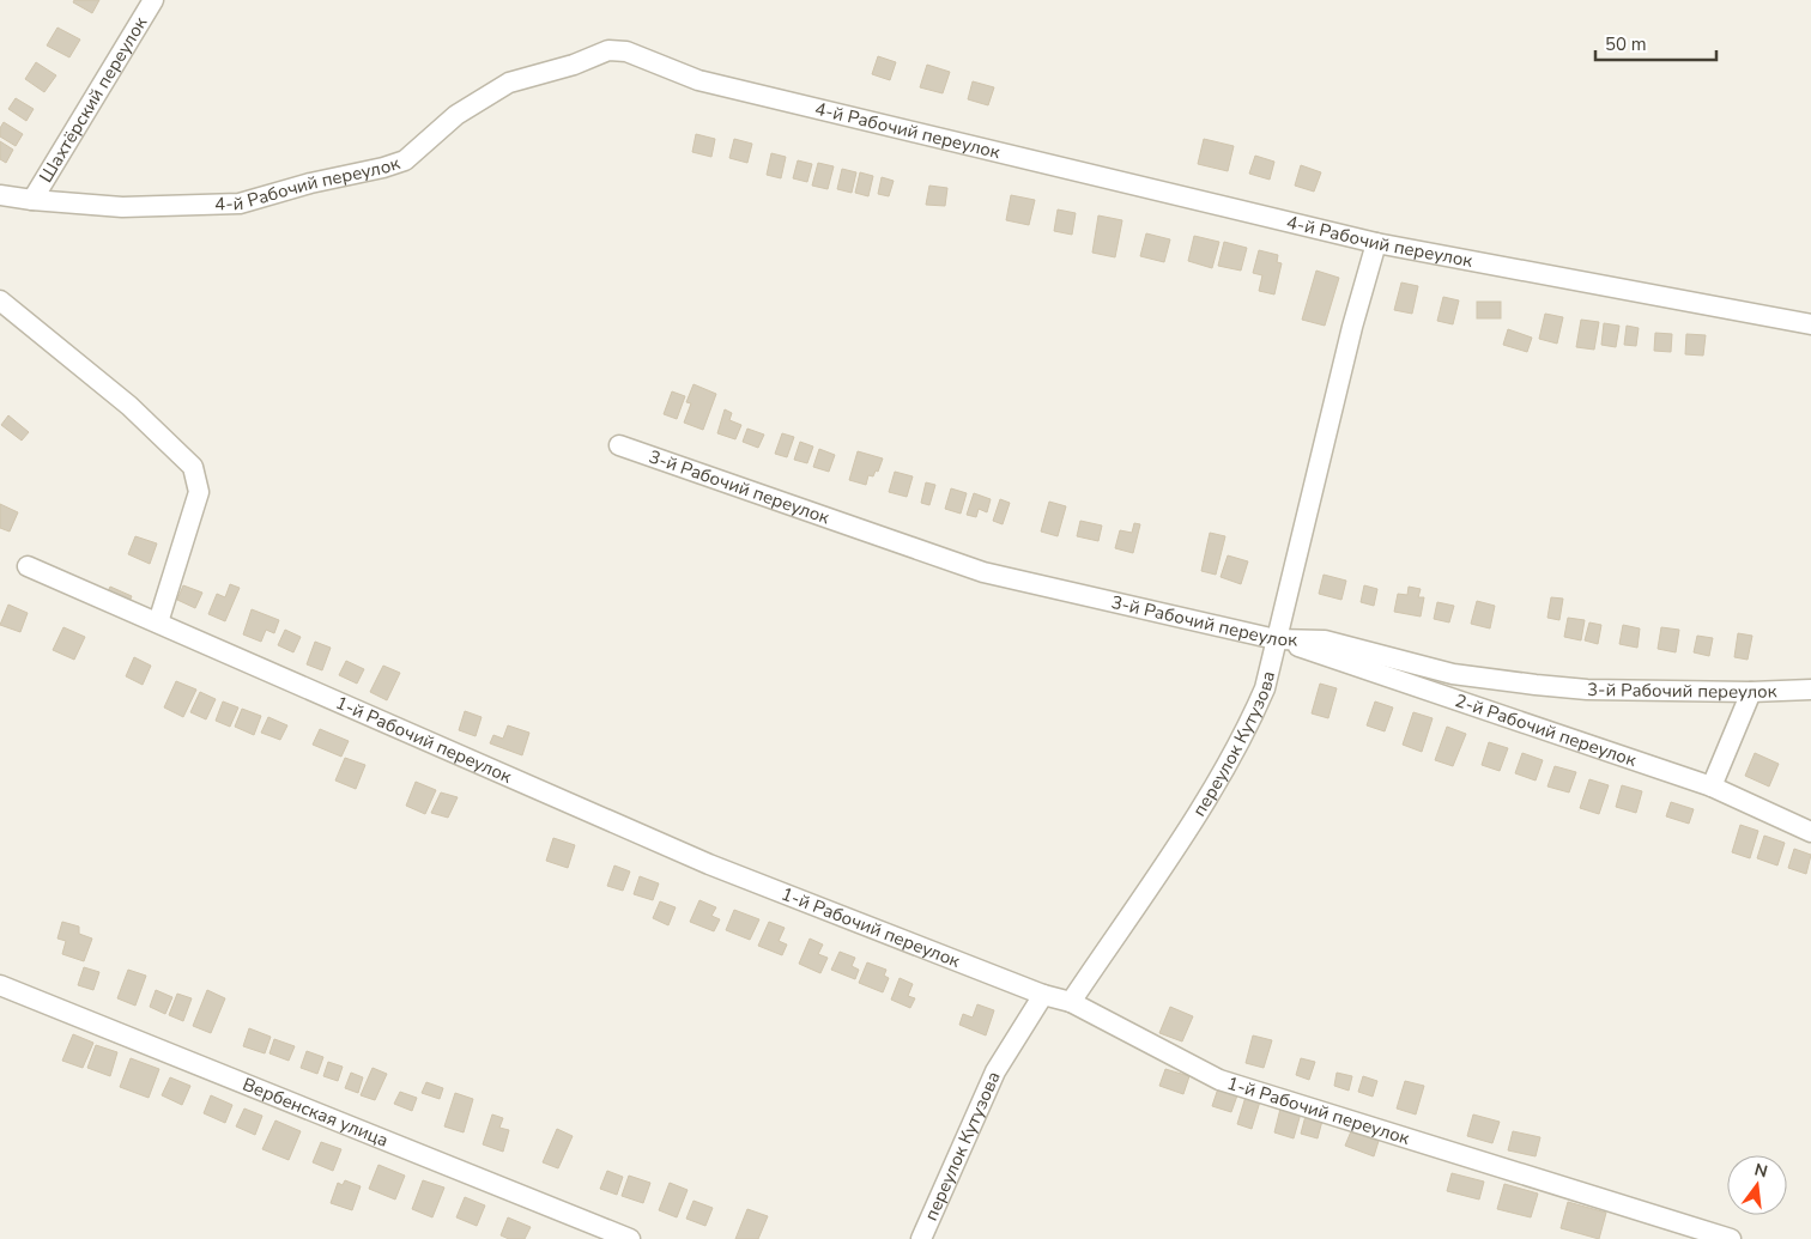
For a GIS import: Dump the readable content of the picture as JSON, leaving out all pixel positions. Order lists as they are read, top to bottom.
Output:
{
  "streets": {
    "street": [
      "Шахтёрский переулок",
      "4-й Рабочий переулок",
      "3-й Рабочий переулок",
      "2-й Рабочий переулок",
      "1-й Рабочий переулок",
      "переулок Кутузова",
      "Вербенская улица"
    ]
  },
  "crossings": [
    ["Шахтёрский переулок", "4-й Рабочий переулок"],
    ["4-й Рабочий переулок", "переулок Кутузова"],
    ["3-й Рабочий переулок", "2-й Рабочий переулок"],
    ["3-й Рабочий переулок", "переулок Кутузова"],
    ["2-й Рабочий переулок", "переулок Кутузова"],
    ["1-й Рабочий переулок", "переулок Кутузова"]
  ],
  "scale_bar": "50 m",
  "north": "top"
}
